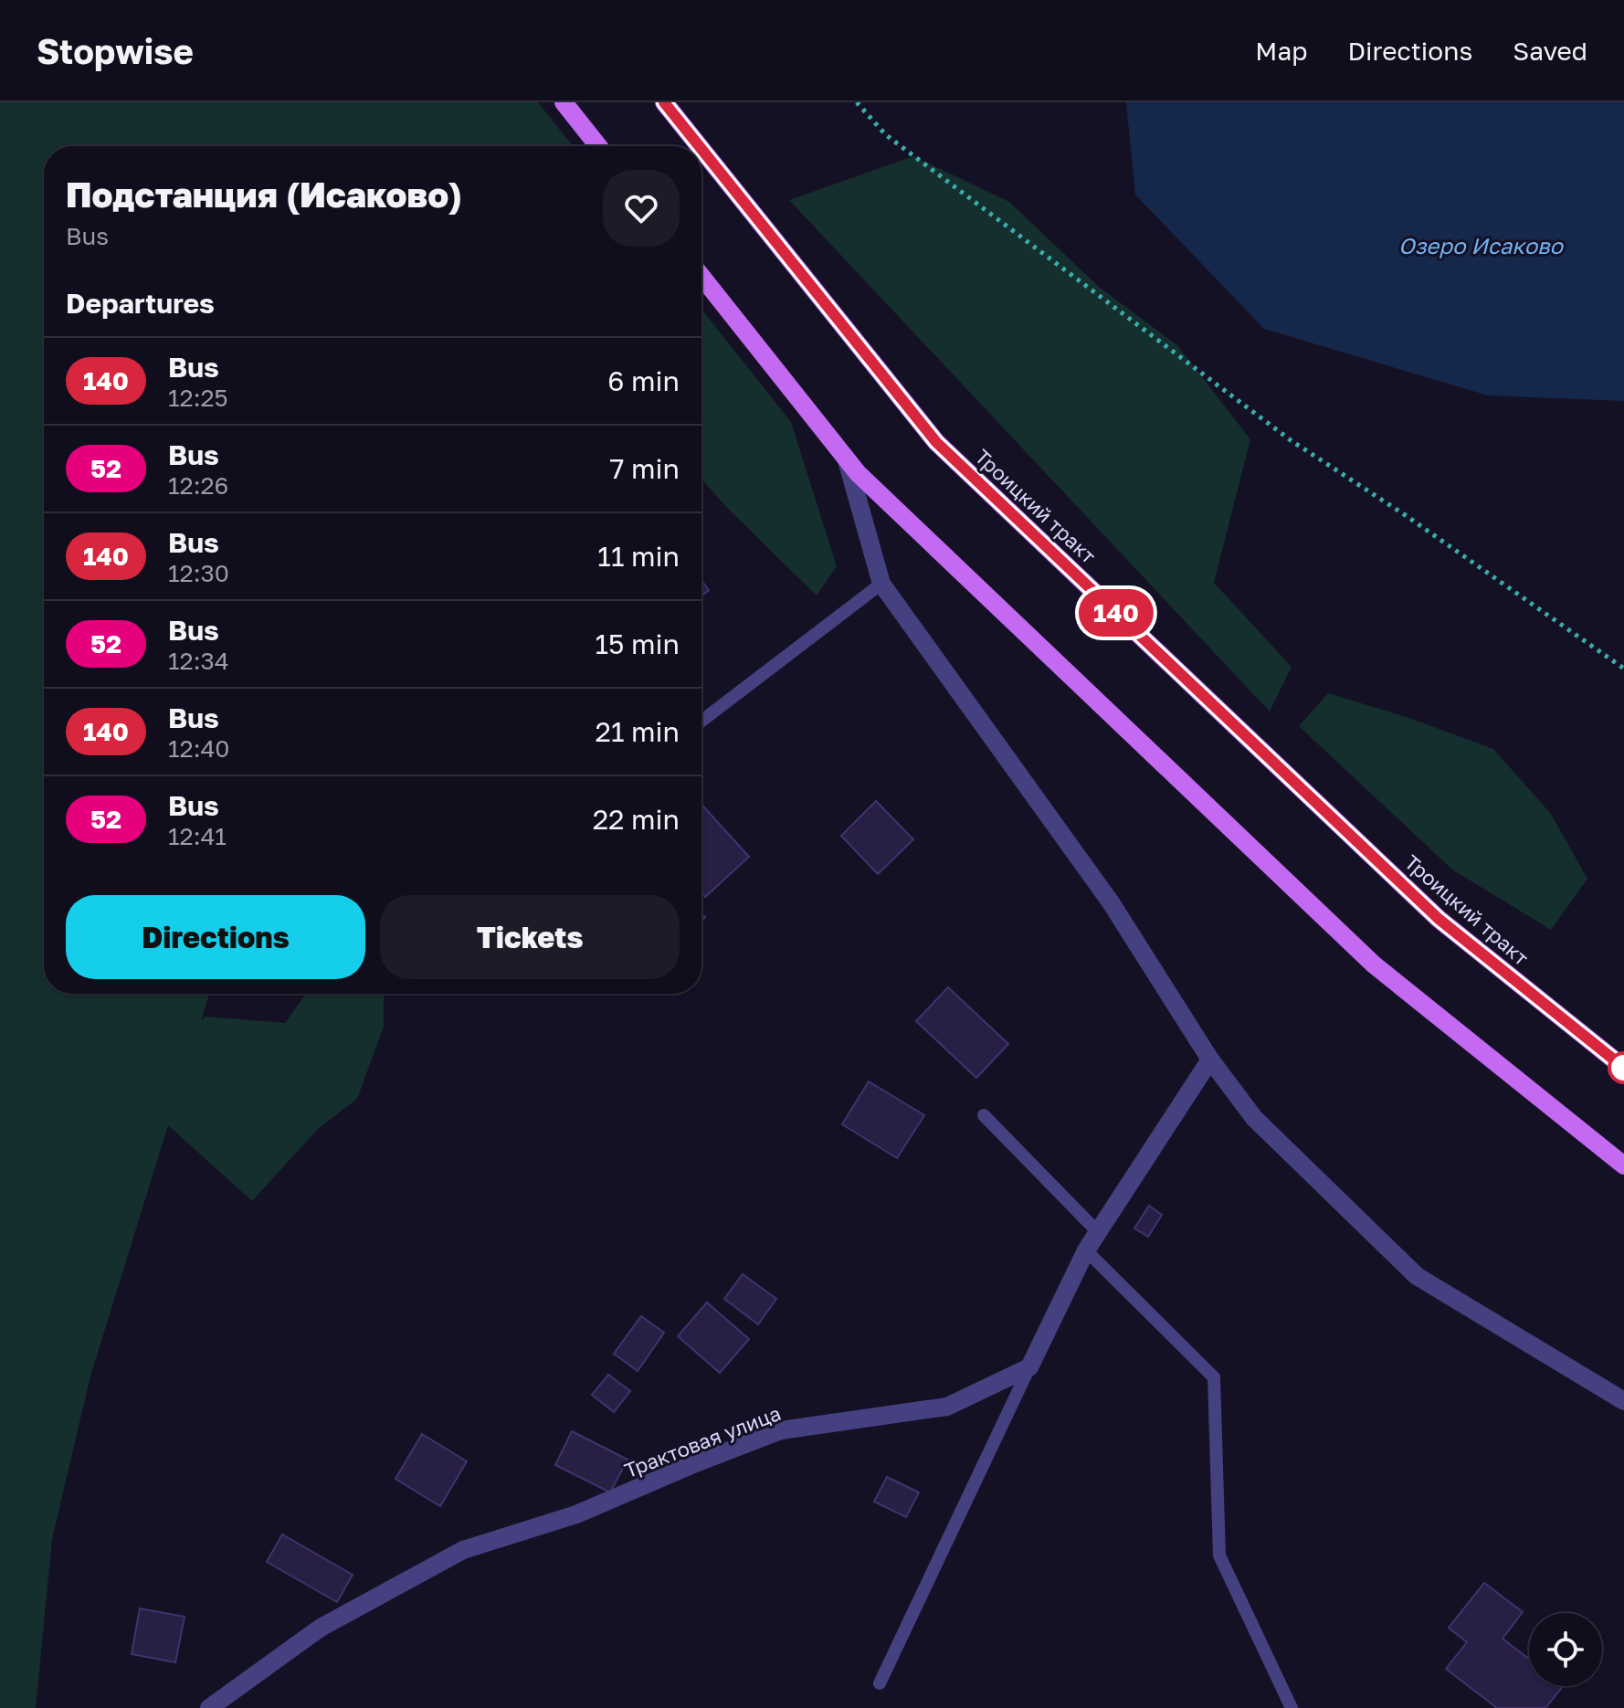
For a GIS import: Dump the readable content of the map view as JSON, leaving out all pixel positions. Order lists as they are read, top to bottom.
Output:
{
  "streets": {
    "main road": ["Троицкий тракт"],
    "street": ["Трактовая улица"]
  },
  "water": ["Озеро Исаково"],
  "lines": ["bus line 140"],
  "page": {
    "header": "Stopwise",
    "nav": ["Map", "Directions", "Saved"],
    "on_map": "140",
    "heading": [
      ["Подстанция (Исаково)", "Bus"],
      "Departures"
    ],
    "list": [
      {
        "mark": "140",
        "name": "Bus",
        "note": "12:25",
        "value": "6 min"
      },
      {
        "mark": "52",
        "name": "Bus",
        "note": "12:26",
        "value": "7 min"
      },
      {
        "mark": "140",
        "name": "Bus",
        "note": "12:30",
        "value": "11 min"
      },
      {
        "mark": "52",
        "name": "Bus",
        "note": "12:34",
        "value": "15 min"
      },
      {
        "mark": "140",
        "name": "Bus",
        "note": "12:40",
        "value": "21 min"
      },
      {
        "mark": "52",
        "name": "Bus",
        "note": "12:41",
        "value": "22 min"
      }
    ],
    "buttons": ["Directions", "Tickets"]
  }
}
